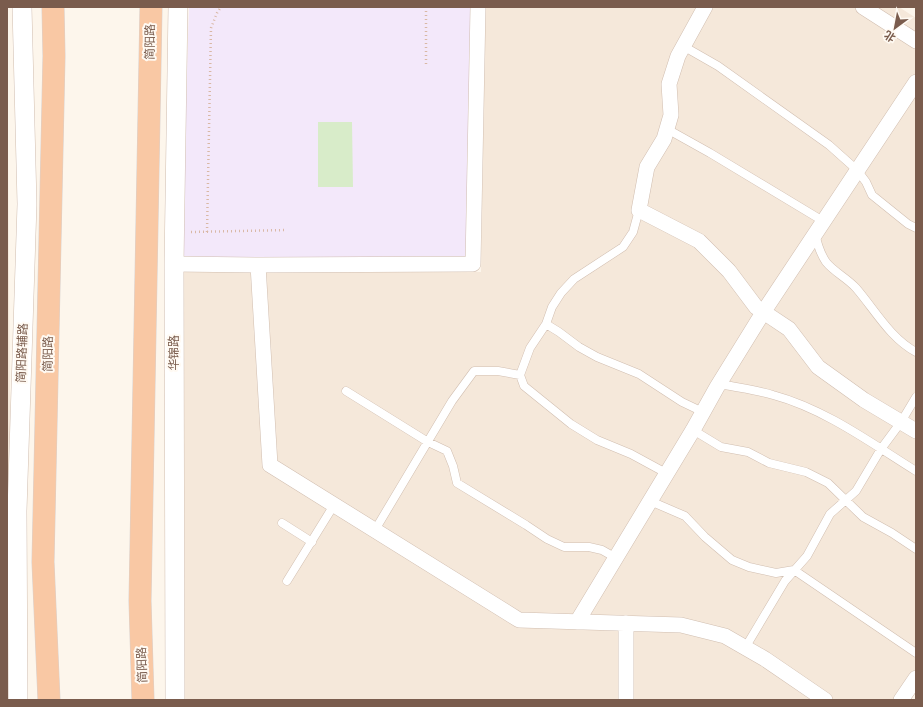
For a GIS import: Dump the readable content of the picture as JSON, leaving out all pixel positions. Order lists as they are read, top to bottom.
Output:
{
  "streets": {
    "highway": ["简阳路"],
    "street": ["简阳路辅路", "华锦路"]
  },
  "north": "bottom left"
}
